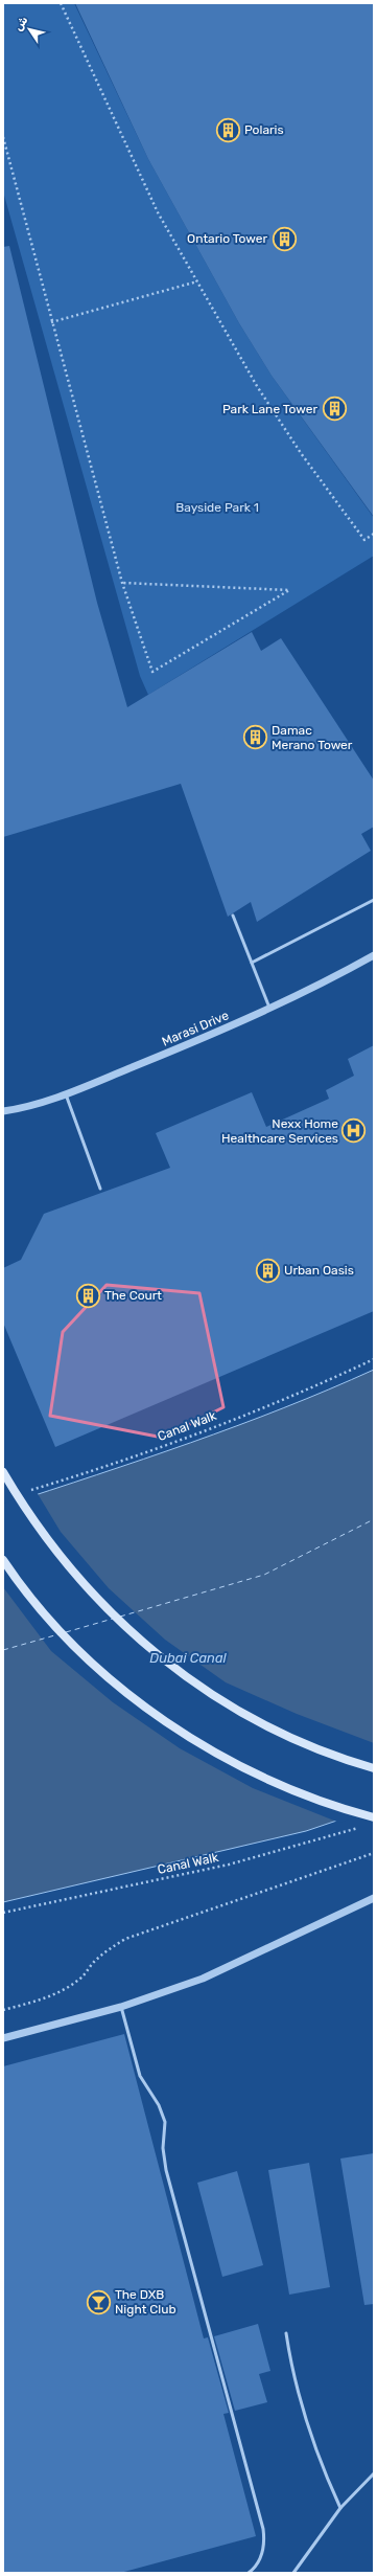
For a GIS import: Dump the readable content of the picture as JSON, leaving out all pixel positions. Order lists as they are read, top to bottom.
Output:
{
  "streets": {
    "street": ["Marasi Drive"],
    "path": ["Canal Walk"]
  },
  "water": ["Dubai Canal"],
  "parks": ["Bayside Park 1"],
  "places": {
    "building": [
      "Polaris",
      "Ontario Tower",
      "Park Lane Tower",
      "Damac Merano Tower",
      "Urban Oasis",
      "The Court"
    ],
    "hospital": ["Nexx Home Healthcare Services"],
    "bar": ["The DXB Night Club"]
  },
  "north": "top left"
}
